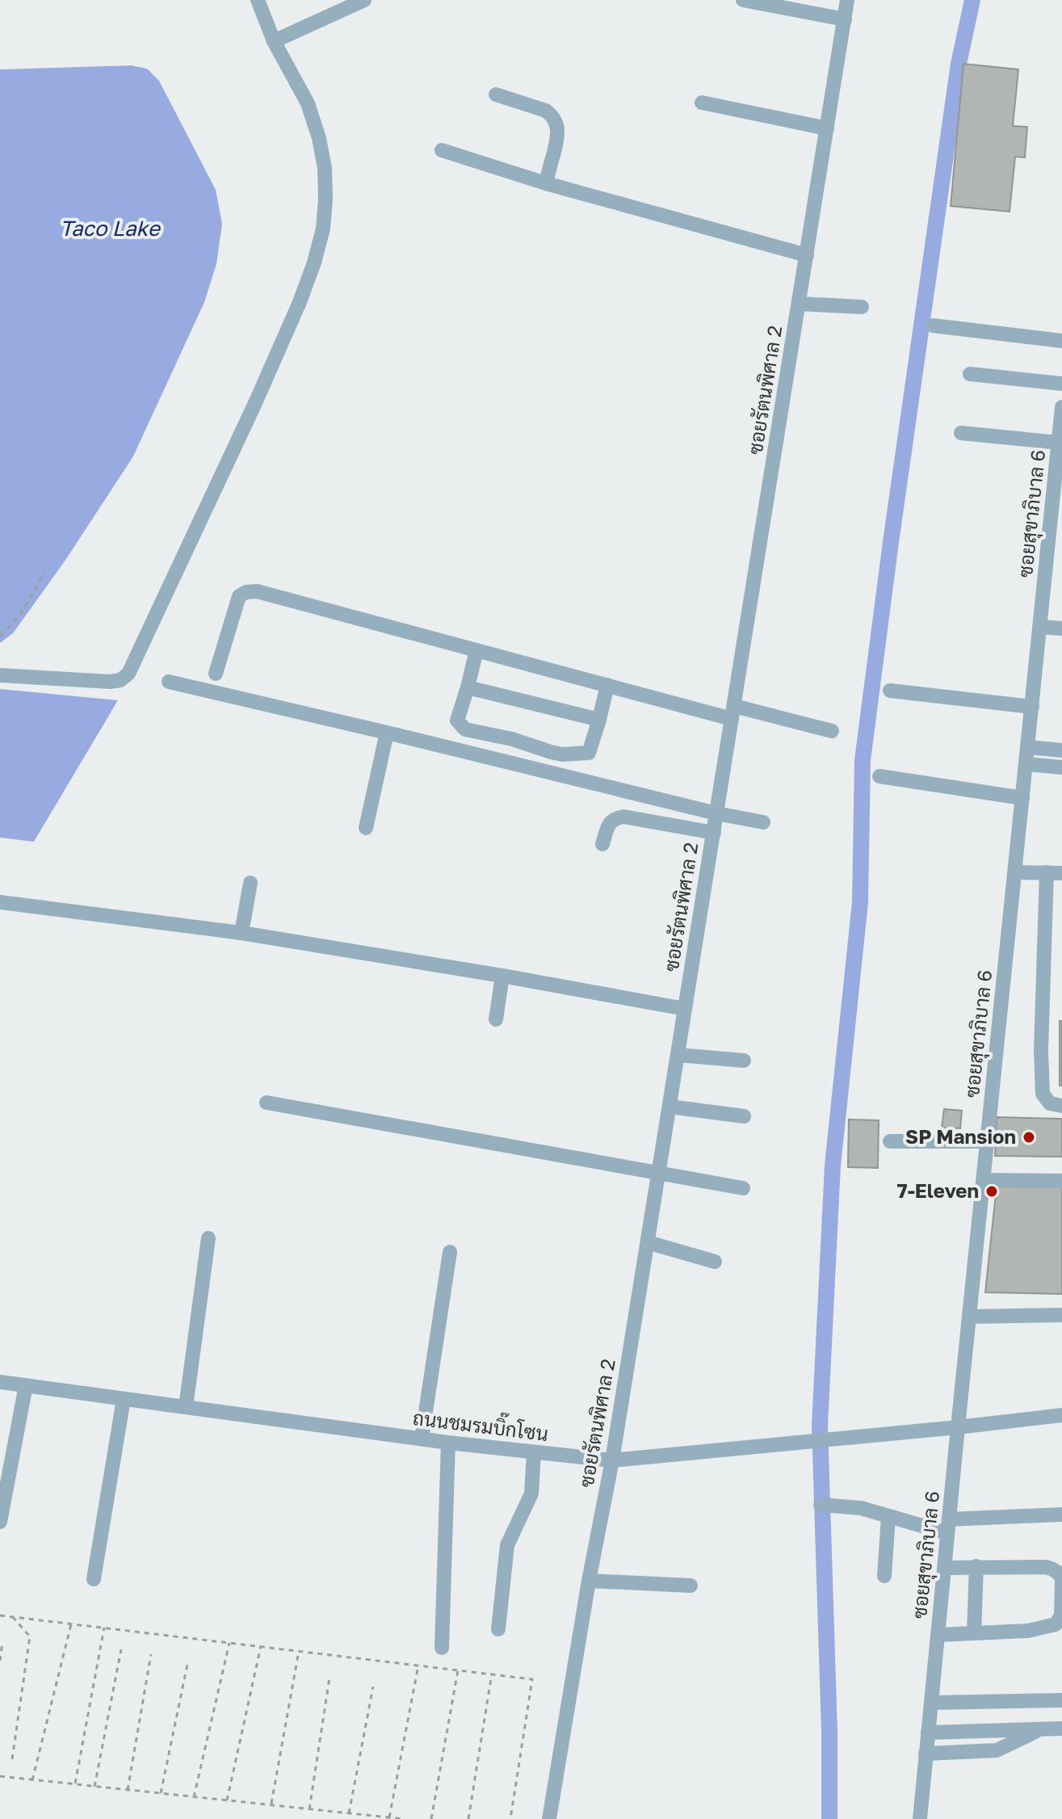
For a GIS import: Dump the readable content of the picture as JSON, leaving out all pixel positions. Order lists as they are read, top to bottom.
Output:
{
  "streets": {
    "street": ["ซอยรัตนพิศาล 2", "ซอยสุขาภิบาล 6", "ถนนชมรมบิ๊กโซน"]
  },
  "crossings": [
    ["ซอยรัตนพิศาล 2", "ถนนชมรมบิ๊กโซน"],
    ["ซอยสุขาภิบาล 6", "ถนนชมรมบิ๊กโซน"]
  ],
  "water": ["Taco Lake"],
  "places": ["SP Mansion", "7-Eleven"]
}
